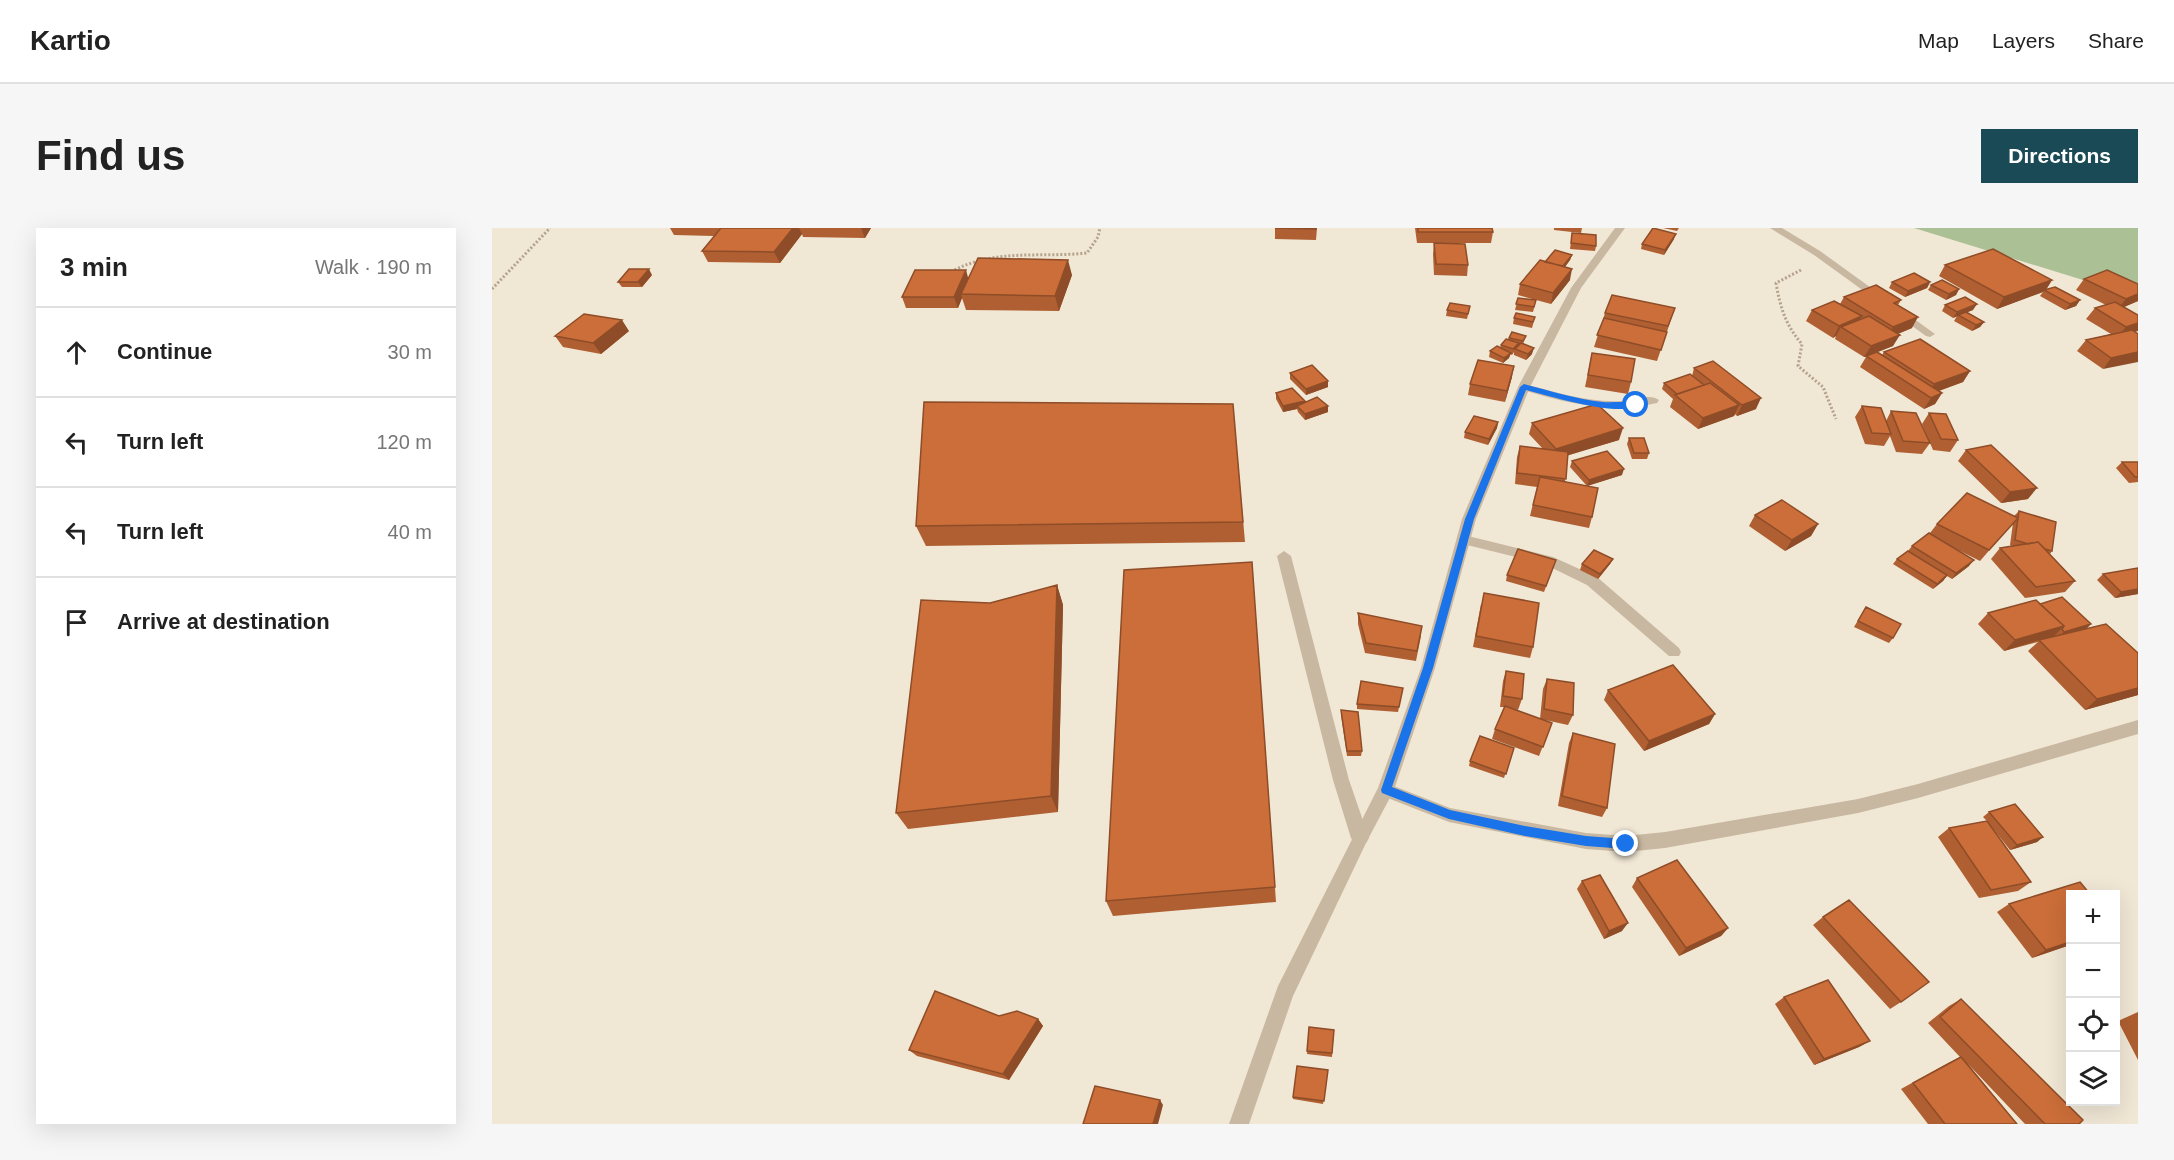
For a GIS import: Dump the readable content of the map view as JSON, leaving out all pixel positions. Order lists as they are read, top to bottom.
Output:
{
  "page": {
    "header": "Kartio",
    "nav": ["Map", "Layers", "Share"],
    "buttons": "Directions",
    "title": "Find us",
    "heading": ["3 min", "Walk · 190 m"],
    "list": [
      ["Continue", "30 m"],
      ["Turn left", "120 m"],
      ["Turn left", "40 m"],
      "Arrive at destination"
    ],
    "map_buttons": ["+", "−"]
  }
}
